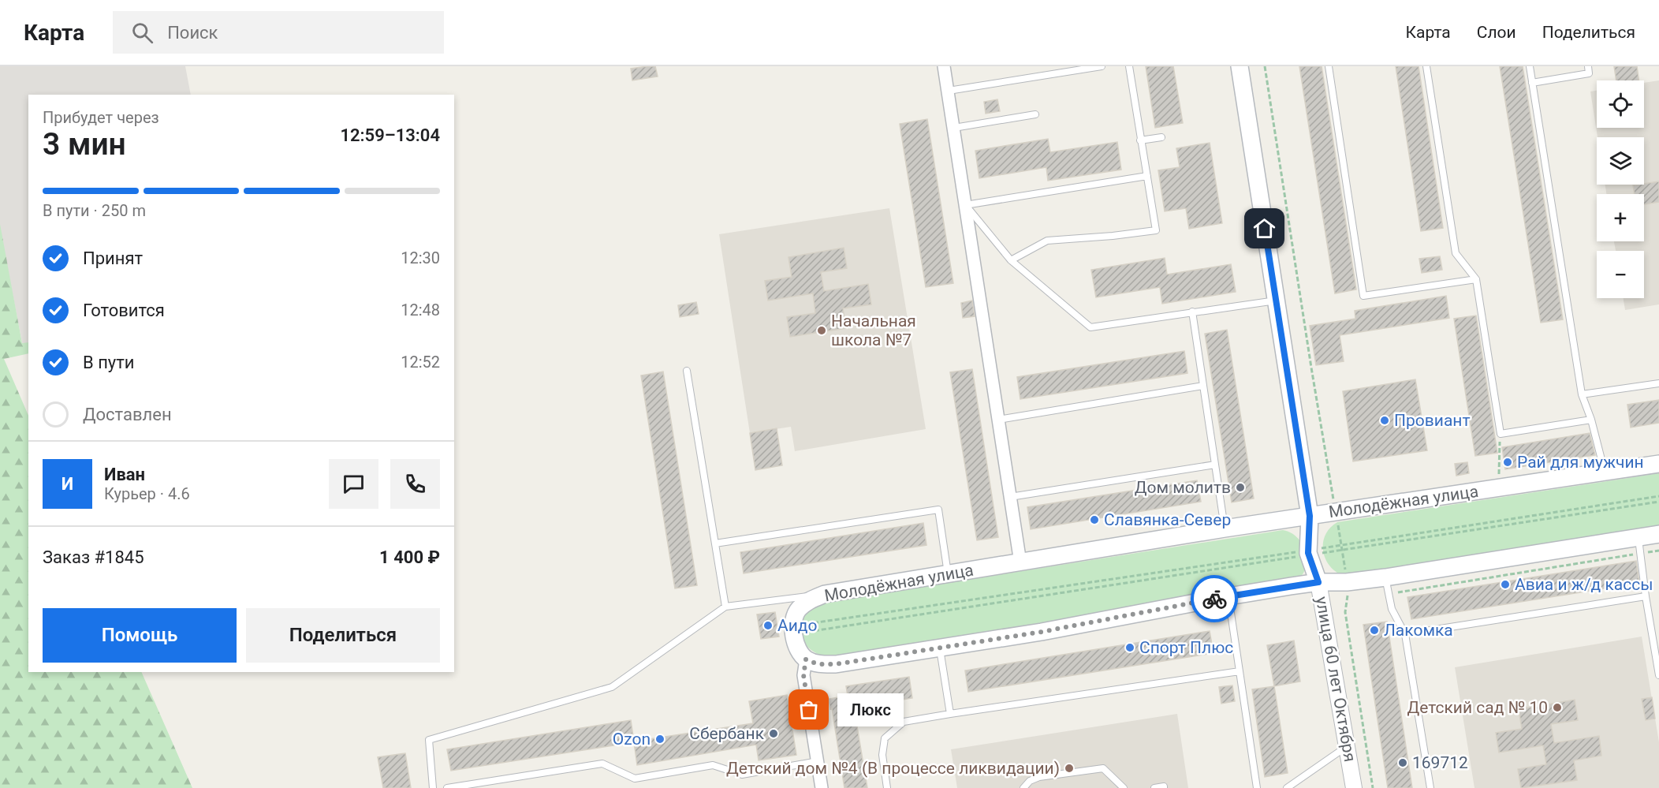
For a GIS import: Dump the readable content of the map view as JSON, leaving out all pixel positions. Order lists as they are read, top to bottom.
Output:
{
  "streets": {
    "main road": ["Молодёжная улица", "улица 60 лет Октября"]
  },
  "crossings": [
    ["Молодёжная улица", "улица 60 лет Октября"]
  ],
  "places": [
    "Начальная школа №7",
    "Провиант",
    "Рай для мужчин",
    "Дом молитв",
    "Славянка-Север",
    "Авиа и ж/д кассы",
    "Аидо",
    "Лакомка",
    "Спорт Плюс",
    "Детский сад № 10",
    "Люкс",
    "Сбербанк",
    "Ozon",
    "169712",
    "Детский дом №4 (В процессе ликвидации)"
  ],
  "page": {
    "header": "Карта",
    "search": "Поиск",
    "nav": ["Карта", "Слои", "Поделиться"],
    "map_buttons": ["+", "−"],
    "heading": ["3 мин", "Прибудет через", "12:59–13:04"],
    "panel": [
      "Иван",
      "Курьер · 4.6",
      "Заказ #1845",
      "1 400 ₽"
    ],
    "bar": "В пути · 250 m",
    "list": [
      ["Принят", "12:30"],
      ["Готовится", "12:48"],
      ["В пути", "12:52"],
      "Доставлен"
    ],
    "round": "И",
    "buttons": ["Помощь", "Поделиться"],
    "bubble": "Люкс"
  }
}
